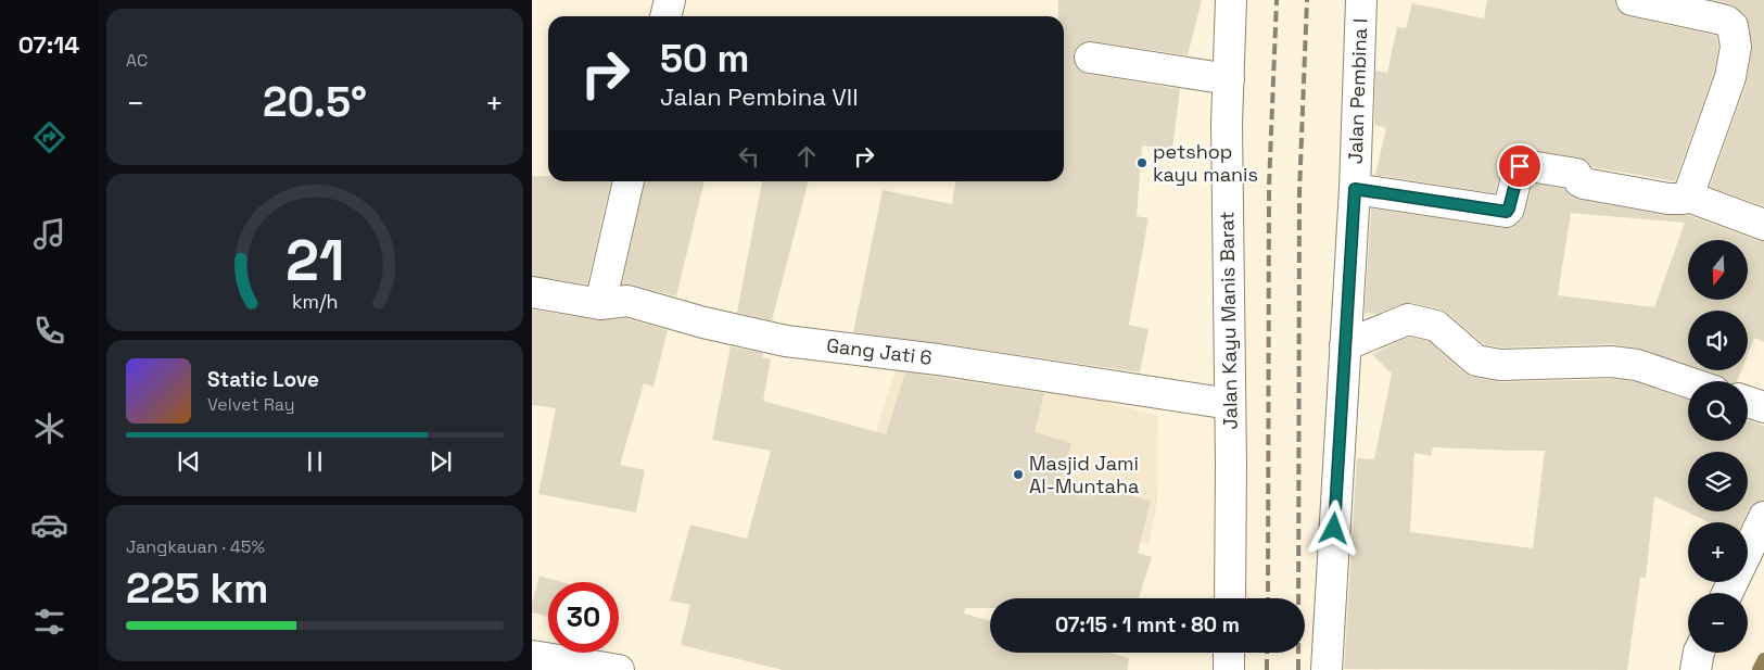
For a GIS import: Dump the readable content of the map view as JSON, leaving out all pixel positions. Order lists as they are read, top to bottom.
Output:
{
  "streets": {
    "street": ["Jalan Pembina I", "Jalan Kayu Manis Barat", "Gang Jati 6"]
  },
  "crossings": [
    ["Jalan Kayu Manis Barat", "Gang Jati 6"]
  ],
  "places": ["petshop kayu manis", "Masjid Jami Al-Muntaha"],
  "north": "bottom",
  "page": {
    "tabs": "07:14",
    "tile": [
      "AC",
      ["Jangkauan · 45%", "225 km"]
    ],
    "turn": ["50 m", "Jalan Pembina VII"],
    "heat": ["−", "20.5°", "+"],
    "map_buttons": ["+", "−"],
    "song": ["Static Love", "Velvet Ray"],
    "limit": "30",
    "trip": "07:15 · 1 mnt · 80 m",
    "gauge": ["21", "km/h"]
  }
}
